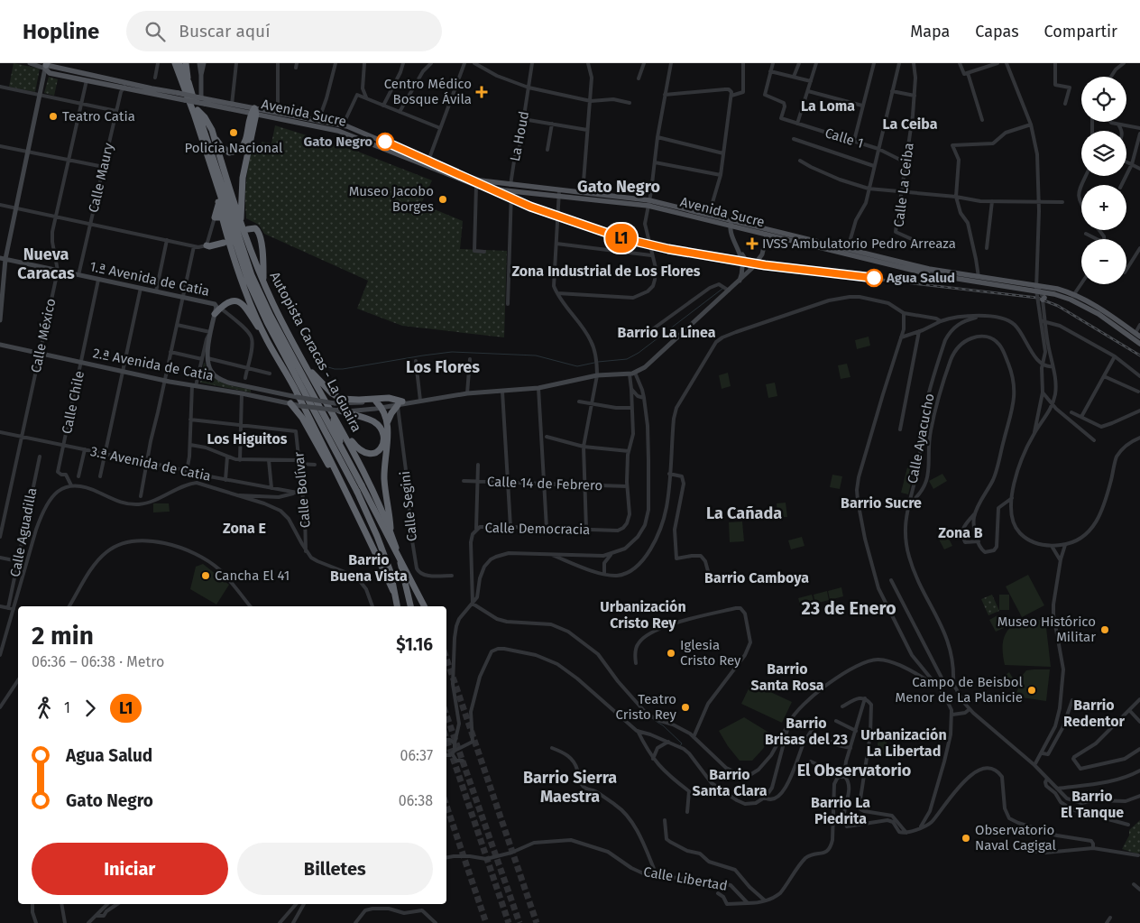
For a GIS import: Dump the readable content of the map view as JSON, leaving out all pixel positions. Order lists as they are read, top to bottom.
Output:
{
  "streets": {
    "highway": ["Autopista Caracas - La Guaira"],
    "main road": ["Avenida Sucre"],
    "street": [
      "La Houd",
      "Calle 1",
      "Calle Maury",
      "Calle La Ceiba",
      "1.ª Avenida de Catia",
      "Calle México",
      "2.ª Avenida de Catia",
      "Calle Chile",
      "Calle Ayacucho",
      "3.ª Avenida de Catia",
      "Calle 14 de Febrero",
      "Calle Bolívar",
      "Calle Segini",
      "Calle Democracia",
      "Calle Aguadilla",
      "Calle Libertad"
    ]
  },
  "crossings": [
    ["Avenida Sucre", "La Houd"],
    ["Avenida Sucre", "Calle Maury"],
    ["Avenida Sucre", "Calle México"],
    ["Calle 1", "Calle La Ceiba"],
    ["Calle Maury", "1.ª Avenida de Catia"],
    ["1.ª Avenida de Catia", "Calle México"],
    ["1.ª Avenida de Catia", "Calle Chile"],
    ["Calle México", "2.ª Avenida de Catia"],
    ["Calle México", "3.ª Avenida de Catia"],
    ["2.ª Avenida de Catia", "Calle Chile"],
    ["2.ª Avenida de Catia", "Calle Segini"],
    ["Calle Chile", "3.ª Avenida de Catia"],
    ["3.ª Avenida de Catia", "Calle Bolívar"],
    ["Calle 14 de Febrero", "Calle Democracia"]
  ],
  "districts": [
    "La Loma",
    "La Ceiba",
    "Gato Negro",
    "Nueva Caracas",
    "Zona Industrial de Los Flores",
    "Barrio La Línea",
    "Los Flores",
    "Los Higuitos",
    "Barrio Sucre",
    "La Cañada",
    "Zona E",
    "Zona B",
    "Barrio Buena Vista",
    "Barrio Camboya",
    "Urbanización Cristo Rey",
    "23 de Enero",
    "Barrio Santa Rosa",
    "Barrio Redentor",
    "Barrio Brisas del 23",
    "Urbanización La Libertad",
    "El Observatorio",
    "Barrio Santa Clara",
    "Barrio Sierra Maestra",
    "Barrio El Tanque",
    "Barrio La Piedrita"
  ],
  "places": {
    "health": ["Centro Médico Bosque Ávila", "IVSS Ambulatorio Pedro Arreaza"],
    "other": [
      "Teatro Catia",
      "Policía Nacional",
      "Gato Negro",
      "Museo Jacobo Borges",
      "Agua Salud",
      "Cancha El 41",
      "Museo Histórico Militar",
      "Iglesia Cristo Rey",
      "Campo de Beisbol Menor de La Planicie",
      "Teatro Cristo Rey",
      "Observatorio Naval Cagigal"
    ]
  },
  "lines": ["metro line L1"],
  "page": {
    "header": "Hopline",
    "search": "Buscar aquí",
    "nav": ["Mapa", "Capas", "Compartir"],
    "on_map": "L1",
    "map_buttons": ["+", "−"],
    "heading": ["2 min", "06:36 – 06:38 · Metro", "$1.16"],
    "legs": ["1", "L1"],
    "list": [
      {
        "name": "Agua Salud",
        "value": "06:37"
      },
      {
        "name": "Gato Negro",
        "value": "06:38"
      }
    ],
    "buttons": ["Iniciar", "Billetes"]
  }
}
